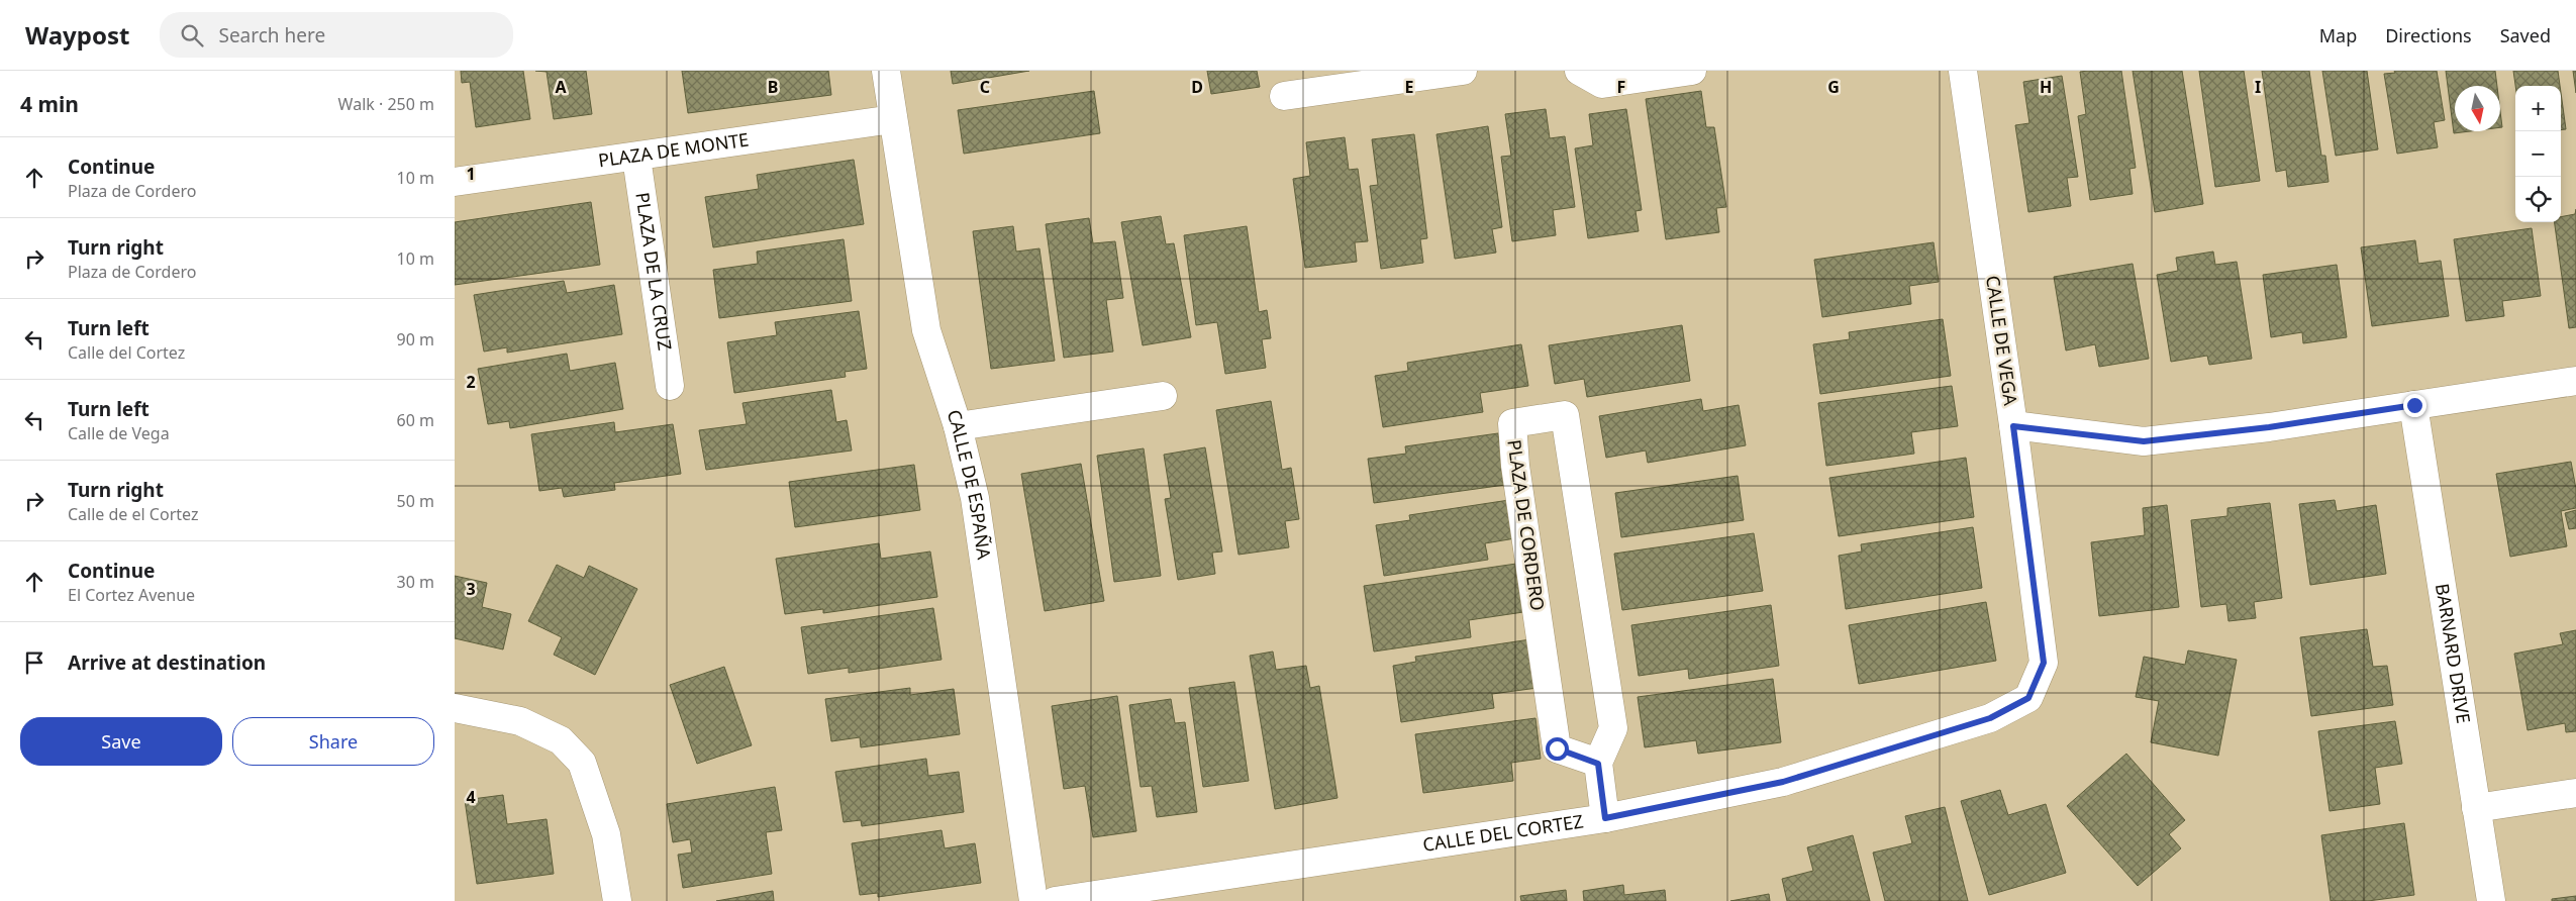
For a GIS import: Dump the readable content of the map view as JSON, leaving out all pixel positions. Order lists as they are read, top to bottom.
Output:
{
  "streets": {
    "street": [
      "PLAZA DE MONTE",
      "PLAZA DE LA CRUZ",
      "CALLE DE VEGA",
      "CALLE DE ESPAÑA",
      "PLAZA DE CORDERO",
      "BARNARD DRIVE",
      "CALLE DEL CORTEZ"
    ]
  },
  "crossings": [
    ["PLAZA DE MONTE", "PLAZA DE LA CRUZ"],
    ["PLAZA DE MONTE", "CALLE DE ESPAÑA"],
    ["CALLE DE VEGA", "CALLE DEL CORTEZ"]
  ],
  "north": "bottom",
  "page": {
    "header": "Waypost",
    "search": "Search here",
    "nav": ["Map", "Directions", "Saved"],
    "heading": ["4 min", "Walk · 250 m"],
    "map_buttons": ["+", "−"],
    "list": [
      ["Continue", "Plaza de Cordero", "10 m"],
      ["Turn right", "Plaza de Cordero", "10 m"],
      ["Turn left", "Calle del Cortez", "90 m"],
      ["Turn left", "Calle de Vega", "60 m"],
      ["Turn right", "Calle de el Cortez", "50 m"],
      ["Continue", "El Cortez Avenue", "30 m"],
      "Arrive at destination"
    ],
    "buttons": ["Save", "Share"]
  },
  "grid": {
    "columns": [
      "A",
      "B",
      "C",
      "D",
      "E",
      "F",
      "G",
      "H",
      "I"
    ],
    "rows": [
      "1",
      "2",
      "3",
      "4"
    ]
  }
}
